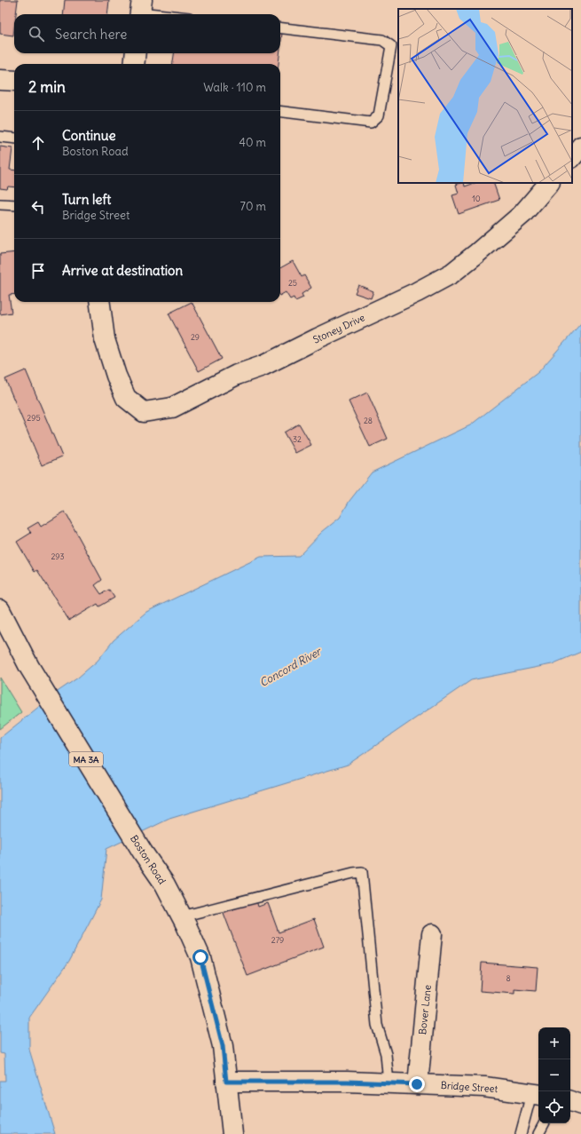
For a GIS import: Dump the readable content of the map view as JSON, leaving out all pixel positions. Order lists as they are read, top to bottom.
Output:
{
  "streets": {
    "main road": [
      "Stoney Drive",
      "MA 3A",
      "Boston Road",
      "Bover Lane",
      "Bridge Street"
    ]
  },
  "crossings": [
    ["Boston Road", "Bridge Street"],
    ["Bover Lane", "Bridge Street"]
  ],
  "water": ["Concord River"],
  "house_numbers": [
    "10",
    "25",
    "29",
    "295",
    "28",
    "32",
    "293",
    "279",
    "8"
  ],
  "page": {
    "search": "Search here",
    "heading": ["2 min", "Walk · 110 m"],
    "list": [
      ["Continue", "Boston Road", "40 m"],
      ["Turn left", "Bridge Street", "70 m"],
      "Arrive at destination"
    ],
    "map_buttons": ["+", "−"]
  }
}
